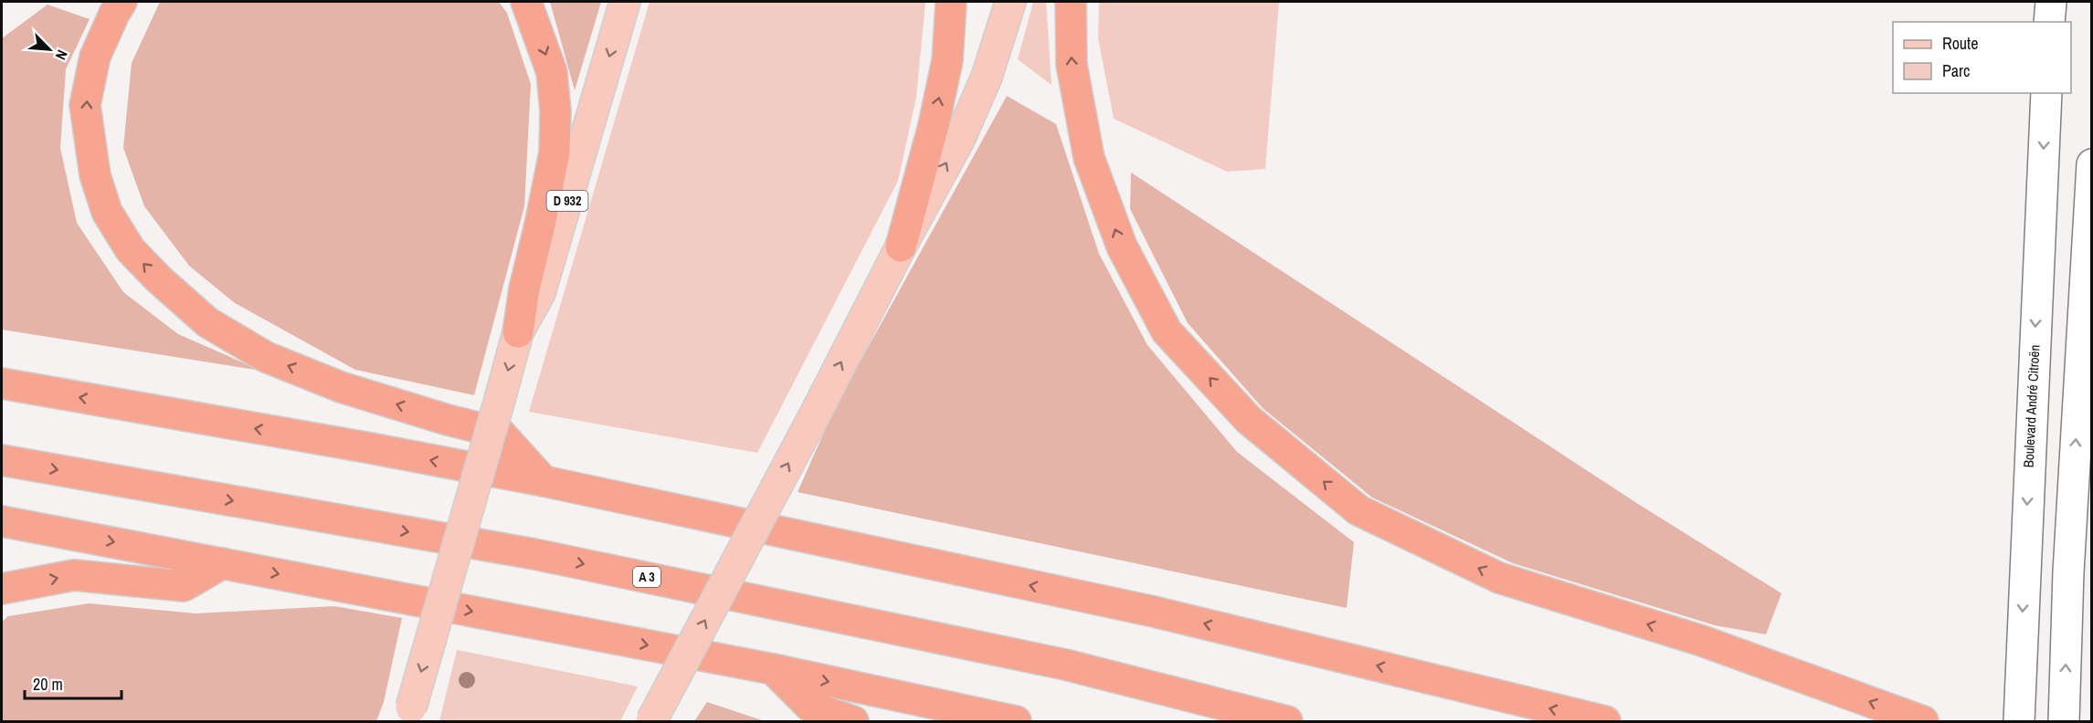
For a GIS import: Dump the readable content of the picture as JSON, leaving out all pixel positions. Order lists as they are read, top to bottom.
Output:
{
  "streets": {
    "highway": ["A 3"],
    "main road": ["D 932", "Boulevard André Citroën"]
  },
  "legend": ["Route", "Parc"],
  "scale_bar": "20 m",
  "north": "bottom right"
}
